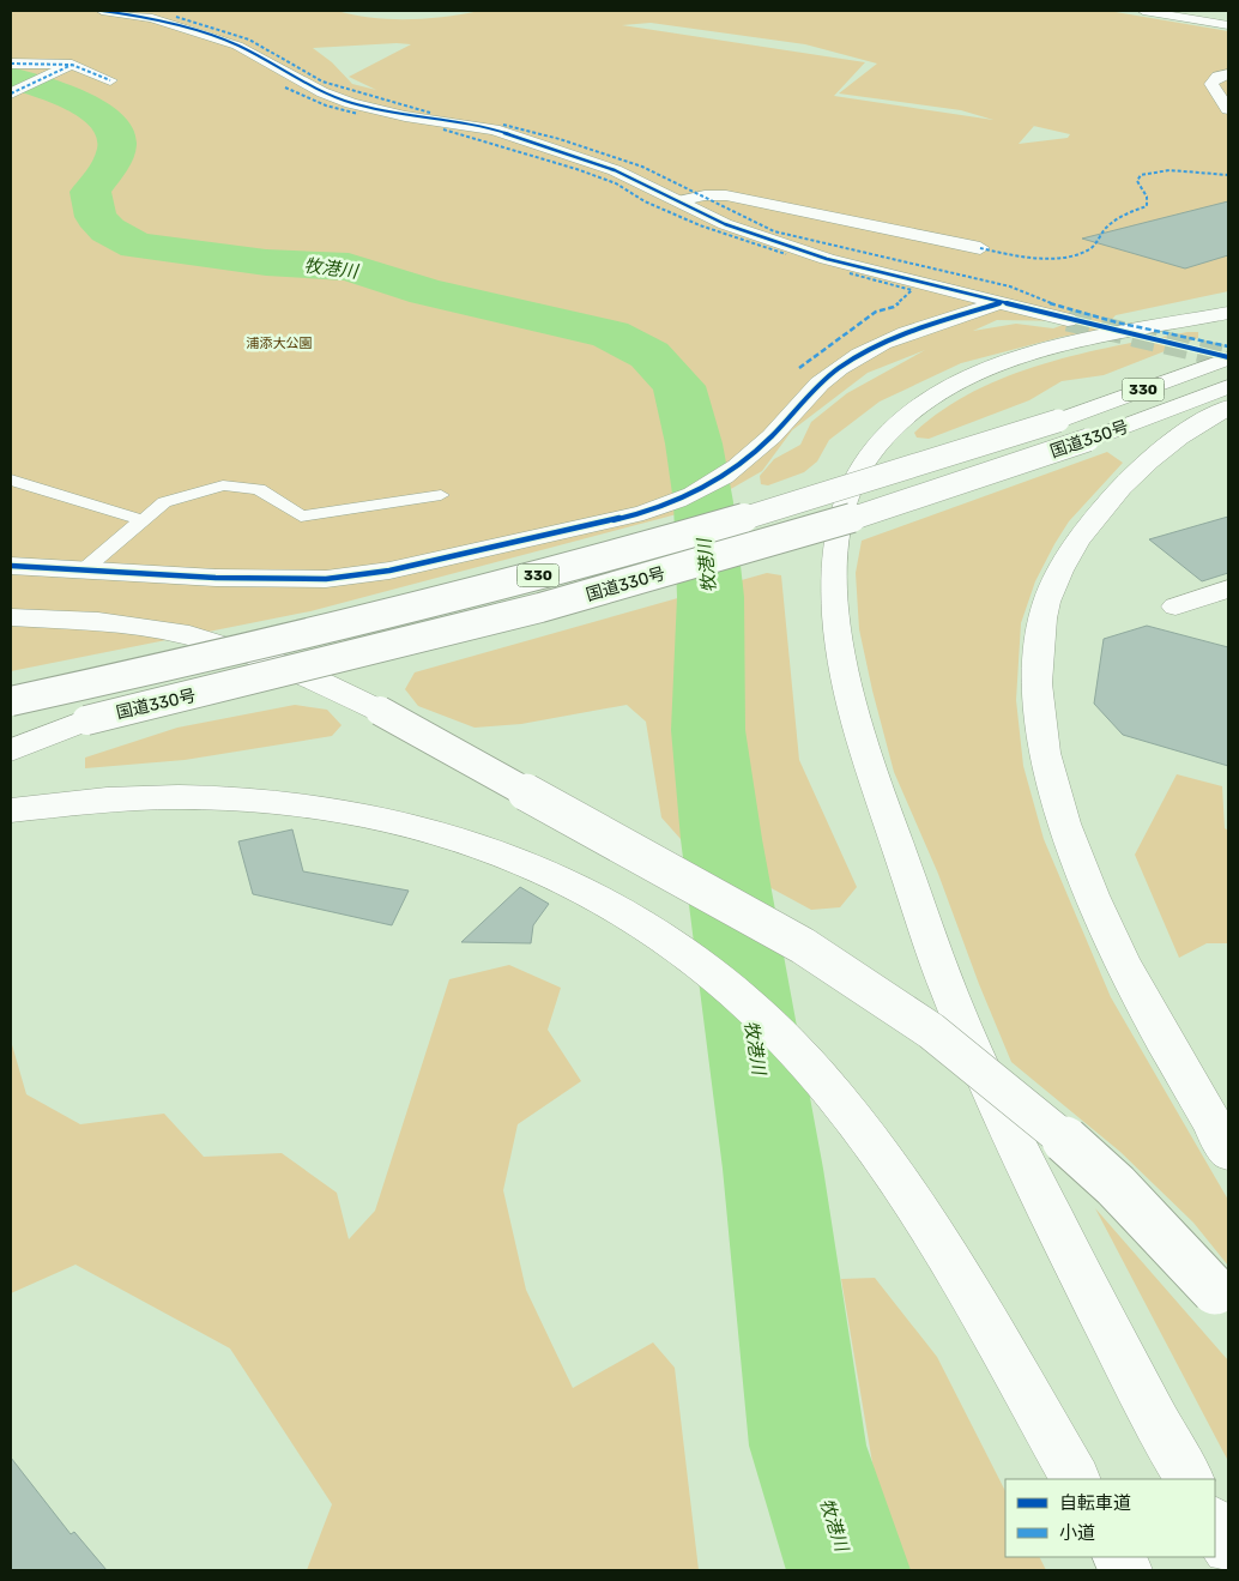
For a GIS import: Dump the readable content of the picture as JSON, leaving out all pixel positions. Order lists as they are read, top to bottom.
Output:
{
  "streets": {
    "main road": ["330", "国道330号"]
  },
  "crossings": [
    ["330", "国道330号"]
  ],
  "water": ["牧港川"],
  "parks": ["浦添大公園"],
  "legend": ["自転車道", "小道"]
}
